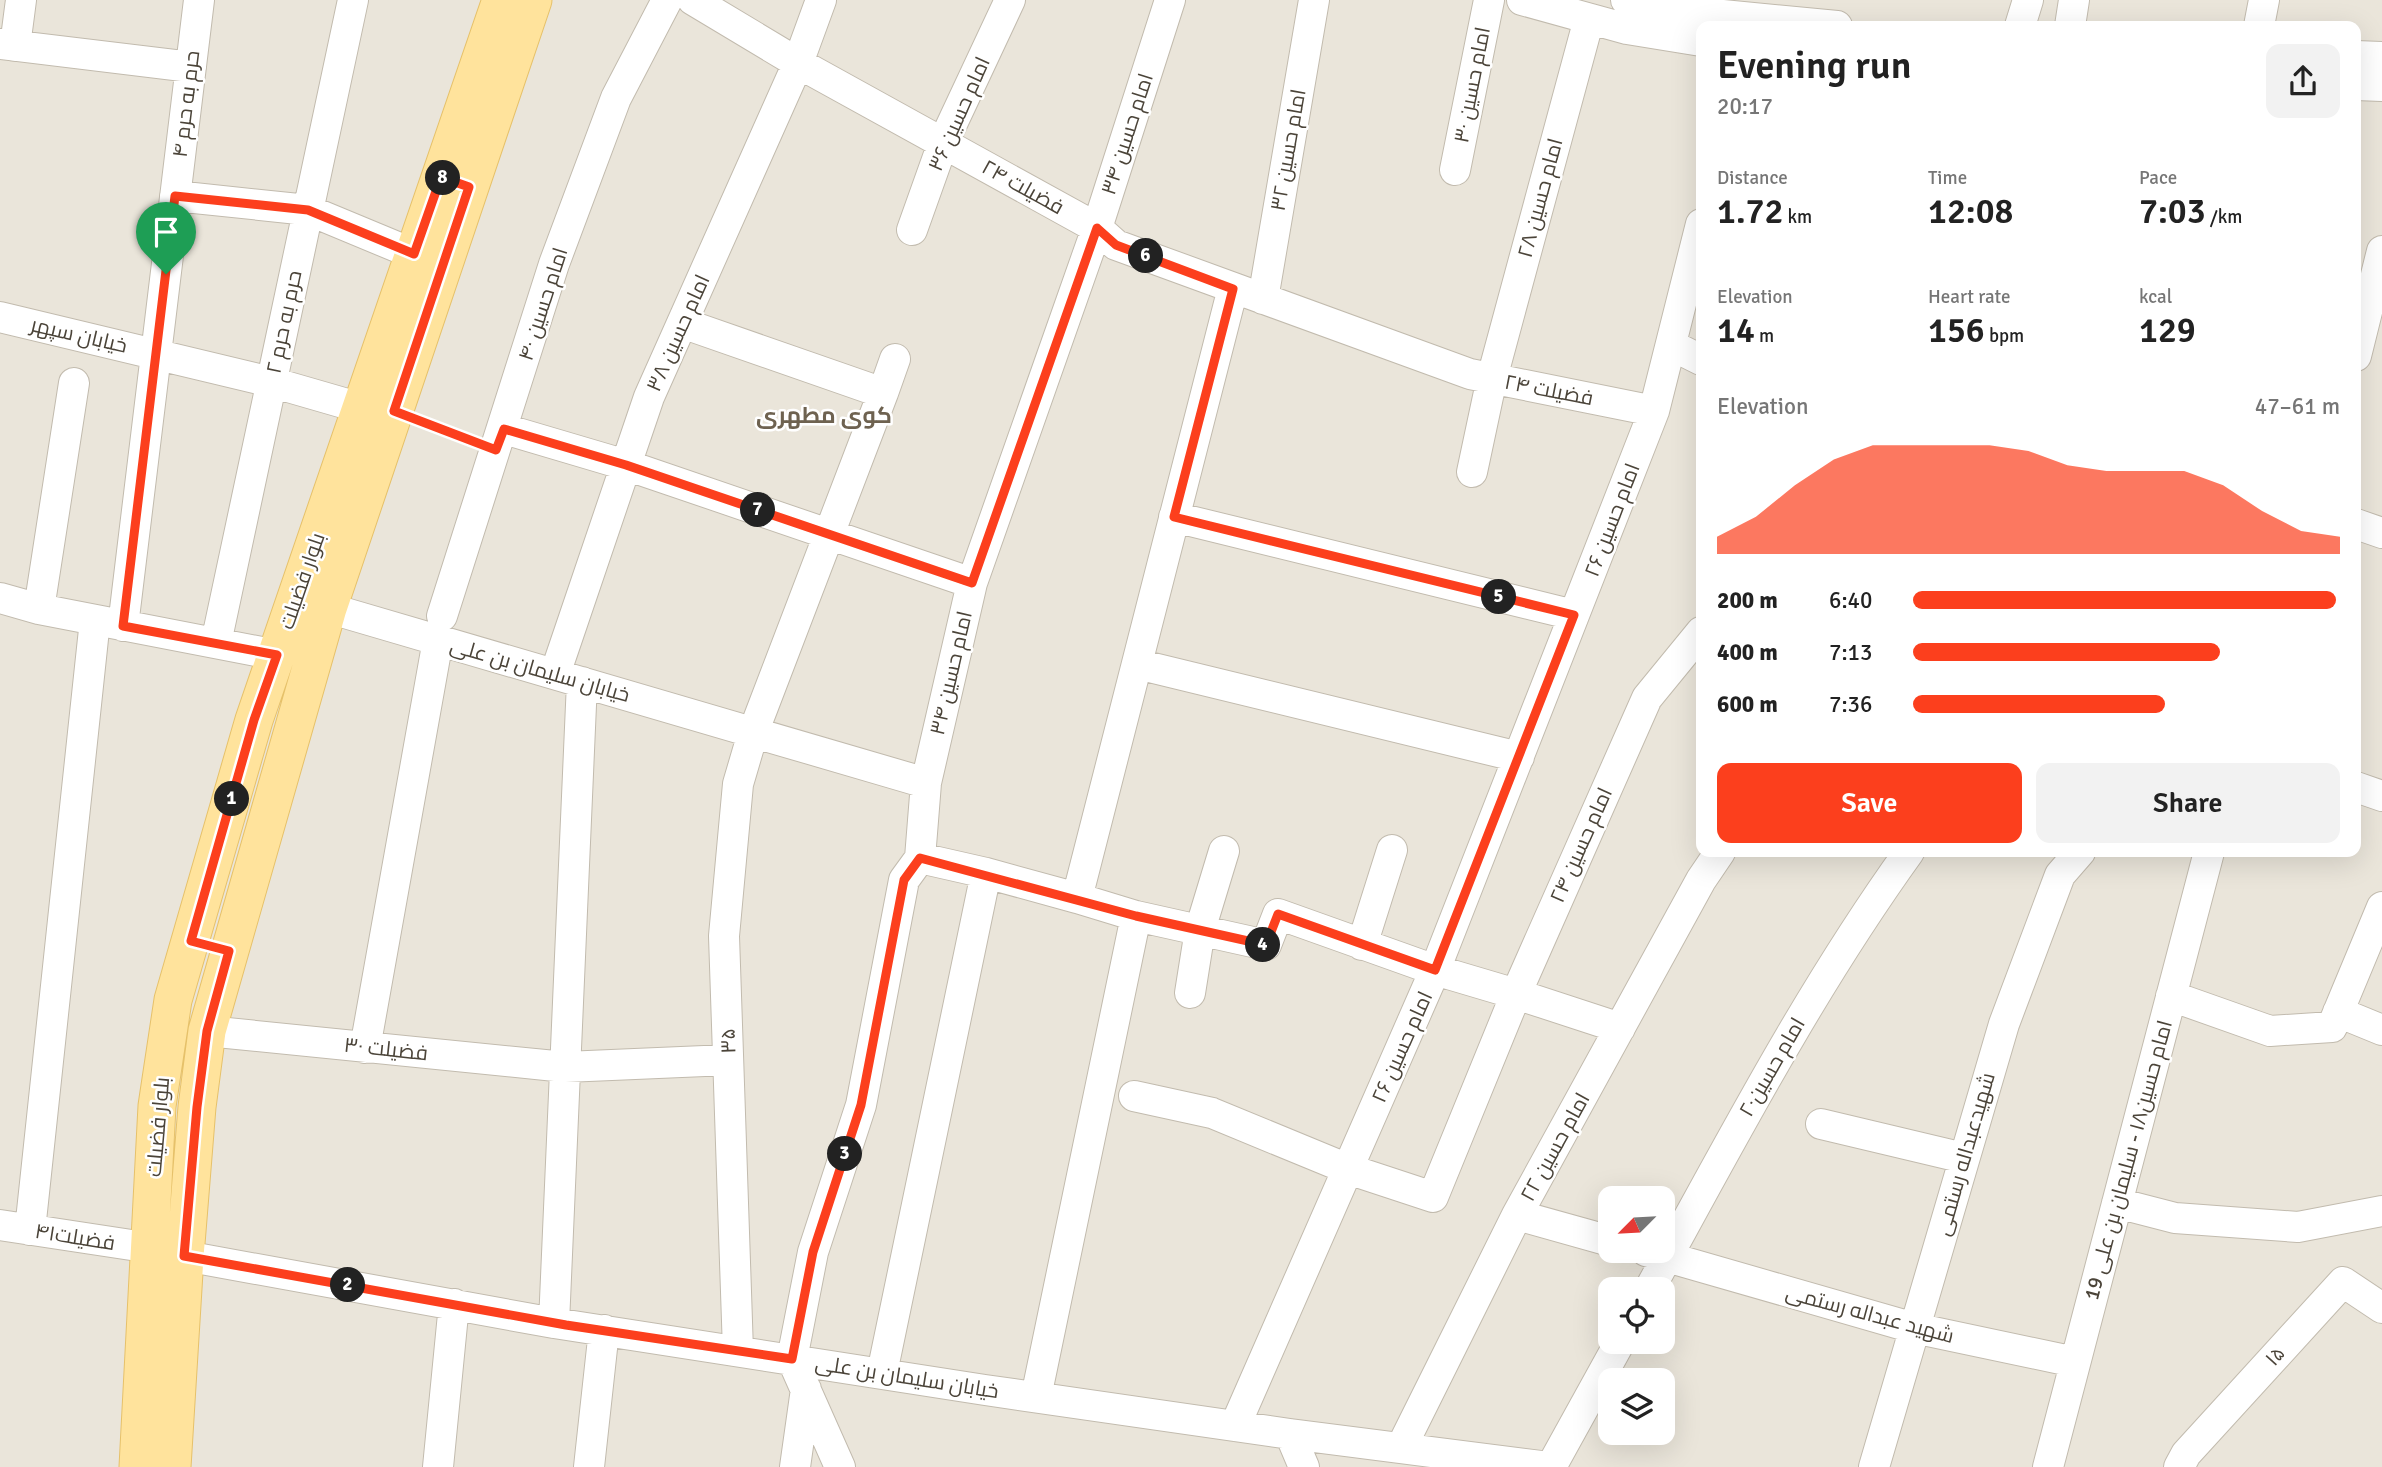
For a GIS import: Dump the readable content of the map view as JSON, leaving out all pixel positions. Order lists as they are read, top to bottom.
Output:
{
  "streets": {
    "main road": ["بلوار فضیلت"],
    "street": [
      "امام حسین ۳۰",
      "حرم به حرم ۴",
      "امام حسین ۳۶",
      "امام حسین ۳۴",
      "امام حسین ۳۲",
      "فضیلت ۲۴",
      "امام حسین ۲۸",
      "امام حسین ۴۰",
      "حرم به حرم ۲",
      "امام حسین ۳۸",
      "خیابان سپهر",
      "امام حسین ۲۶",
      "خیابان سلیمان بن علی",
      "امام حسین ۲۴",
      "۳۵",
      "فضیلت ۳۰",
      "امام حسین۲۰",
      "امام حسین ۲۲",
      "شهیدعبداله رستمی",
      "امام حسین۱۸ - سلیمان بن علی 19",
      "فضیلت۴۱",
      "شهید عبداله رستمی",
      "۱۵"
    ]
  },
  "crossings": [
    ["حرم به حرم ۴", "خیابان سپهر"],
    ["حرم به حرم ۴", "فضیلت۴۱"],
    ["امام حسین ۳۶", "فضیلت ۲۴"],
    ["امام حسین ۳۴", "فضیلت ۲۴"],
    ["امام حسین ۳۴", "خیابان سلیمان بن علی"],
    ["امام حسین ۳۲", "فضیلت ۲۴"],
    ["فضیلت ۲۴", "امام حسین ۲۸"],
    ["فضیلت ۲۴", "امام حسین ۳۸"],
    ["فضیلت ۲۴", "امام حسین ۲۶"],
    ["امام حسین ۴۰", "خیابان سلیمان بن علی"],
    ["امام حسین ۴۰", "فضیلت ۳۰"],
    ["حرم به حرم ۲", "خیابان سپهر"],
    ["امام حسین ۳۸", "خیابان سلیمان بن علی"],
    ["امام حسین ۳۸", "فضیلت ۳۰"],
    ["خیابان سپهر", "بلوار فضیلت"],
    ["امام حسین ۲۶", "خیابان سلیمان بن علی"],
    ["امام حسین ۲۶", "امام حسین ۲۴"],
    ["بلوار فضیلت", "خیابان سلیمان بن علی"],
    ["بلوار فضیلت", "فضیلت ۳۰"],
    ["بلوار فضیلت", "فضیلت۴۱"],
    ["خیابان سلیمان بن علی", "۳۵"],
    ["خیابان سلیمان بن علی", "امام حسین ۲۲"],
    ["خیابان سلیمان بن علی", "فضیلت۴۱"],
    ["۳۵", "فضیلت ۳۰"],
    ["شهیدعبداله رستمی", "شهید عبداله رستمی"],
    ["امام حسین۱۸ - سلیمان بن علی 19", "شهید عبداله رستمی"]
  ],
  "districts": ["کوی مطهری"],
  "north": "bottom left",
  "page": {
    "heading": ["Evening run", "20:17"],
    "stats": [
      ["Distance", "1.72 km"],
      ["Time", "12:08"],
      ["Pace", "7:03 /km"],
      ["Elevation", "14 m"],
      ["Heart rate", "156 bpm"],
      ["kcal", "129"]
    ],
    "pins": [
      "8",
      "6",
      "7",
      "5",
      "1",
      "4",
      "3",
      "2"
    ],
    "chart": ["Elevation", "47–61 m"],
    "list": [
      {
        "name": "200 m",
        "note": "6:40"
      },
      {
        "name": "400 m",
        "note": "7:13"
      },
      {
        "name": "600 m",
        "note": "7:36"
      }
    ],
    "buttons": ["Save", "Share"]
  }
}
